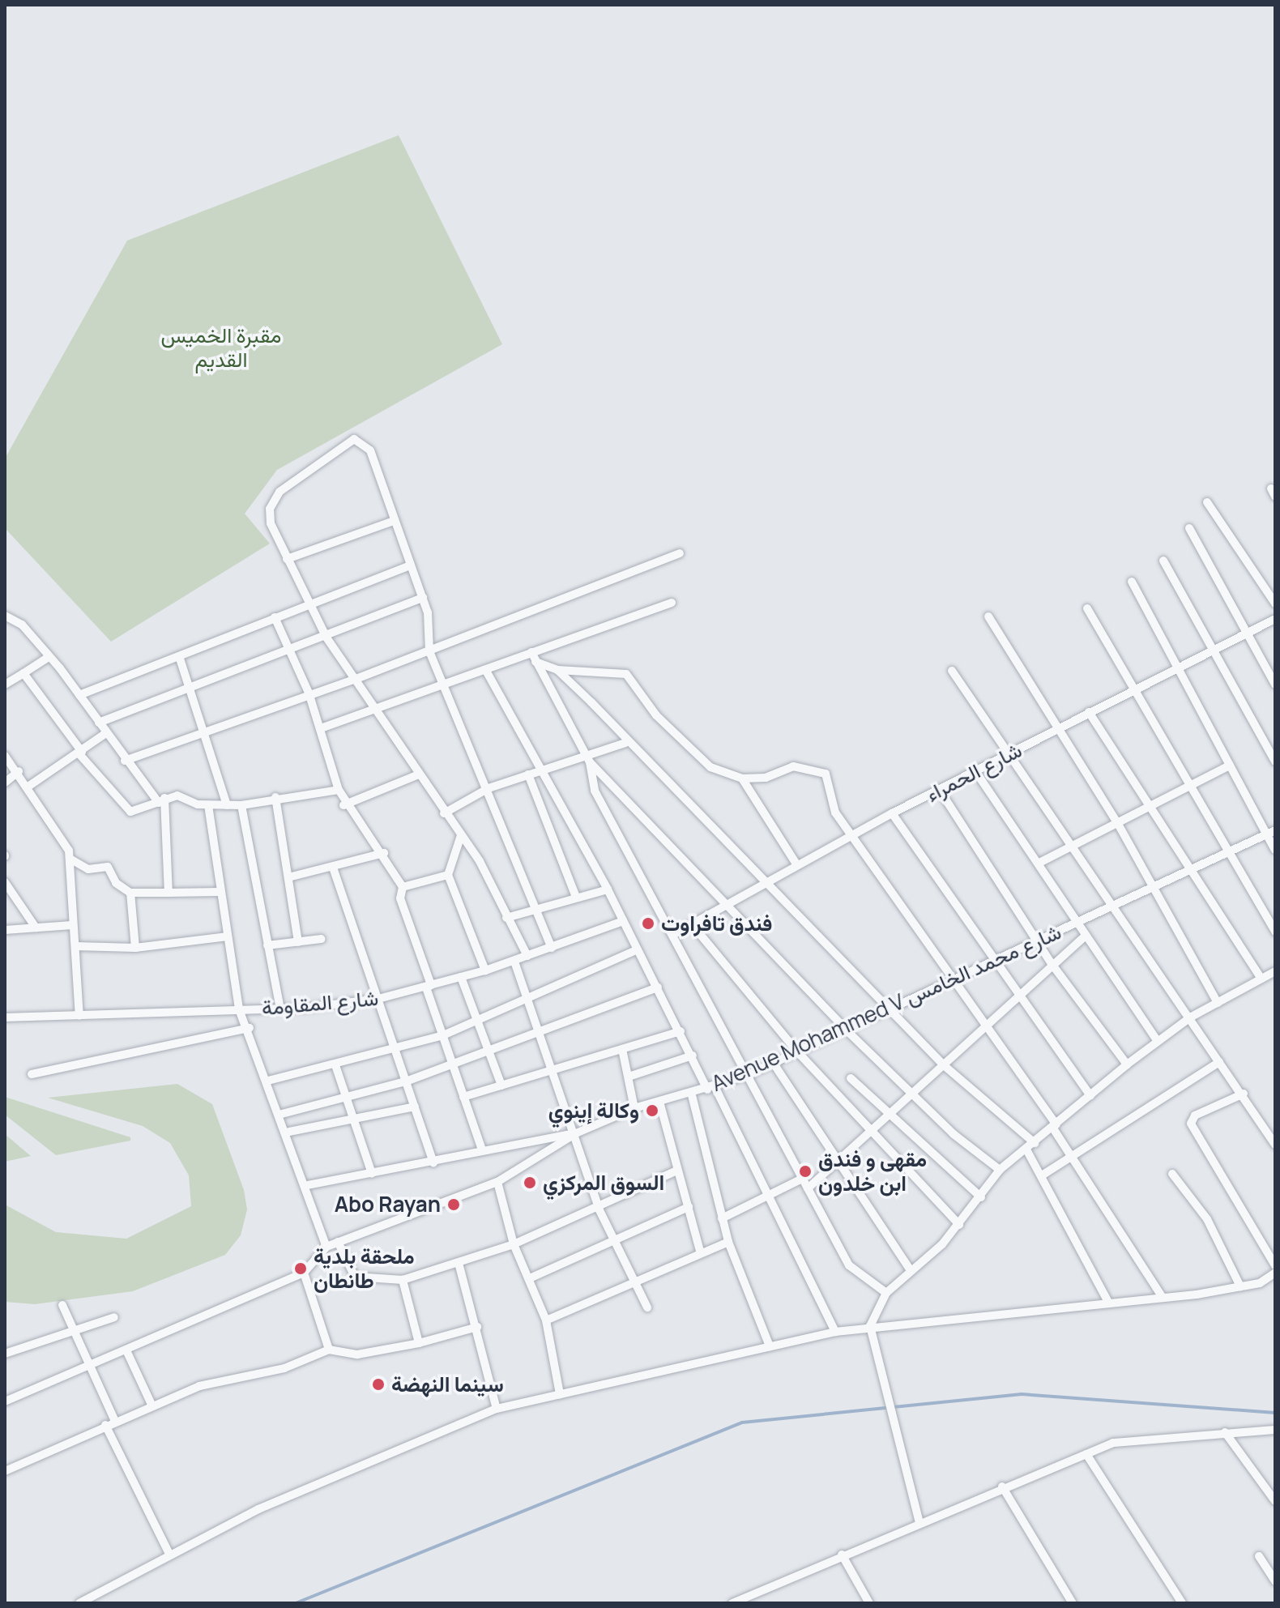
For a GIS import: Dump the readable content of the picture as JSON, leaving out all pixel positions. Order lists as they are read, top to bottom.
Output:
{
  "streets": {
    "street": ["شارع الحمراء", "شارع المقاومة", "Avenue Mohammed V شارع محمد الخامس"]
  },
  "parks": ["مقبرة الخميس القديم"],
  "places": [
    "فندق تافراوت",
    "وكالة إينوي",
    "مقهى و فندق ابن خلدون",
    "السوق المركزي",
    "Abo Rayan",
    "ملحقة بلدية طانطان",
    "سينما النهضة"
  ]
}
